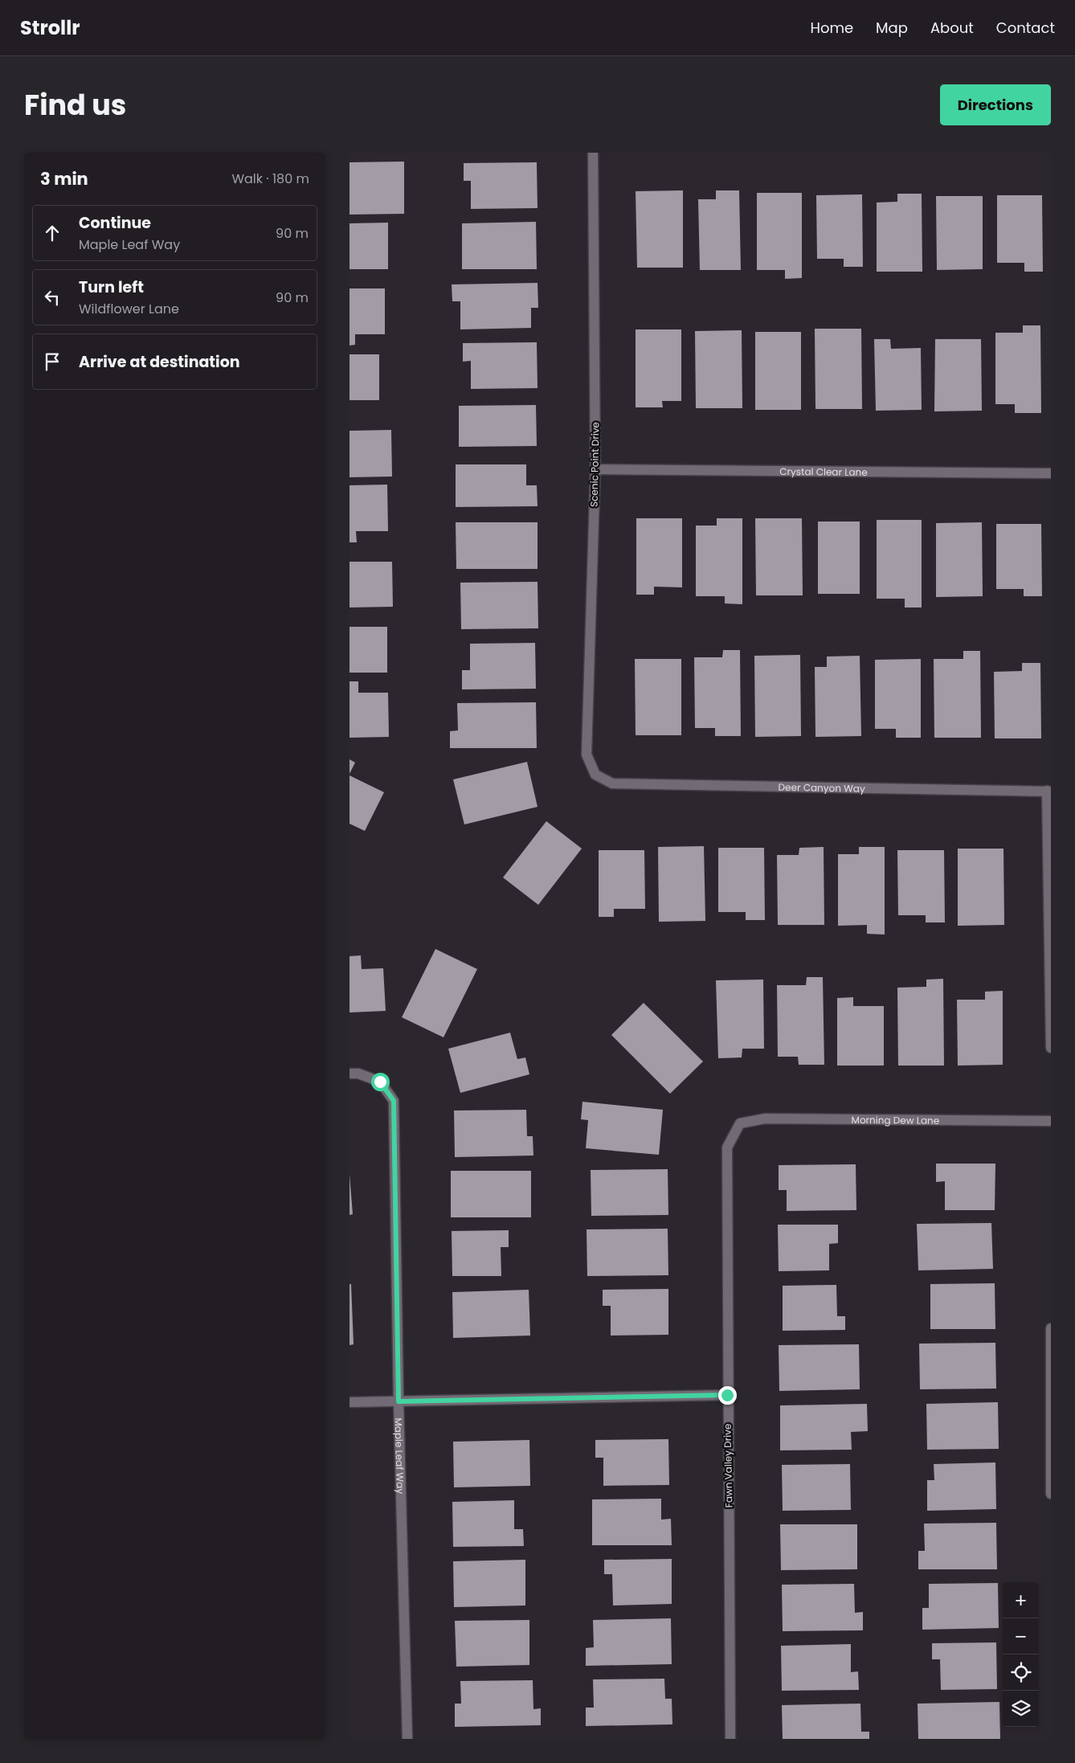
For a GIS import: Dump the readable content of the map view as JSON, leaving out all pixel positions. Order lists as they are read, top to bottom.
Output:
{
  "streets": {
    "street": [
      "Scenic Point Drive",
      "Crystal Clear Lane",
      "Deer Canyon Way",
      "Morning Dew Lane",
      "Maple Leaf Way",
      "Fawn Valley Drive"
    ]
  },
  "crossings": [
    ["Scenic Point Drive", "Crystal Clear Lane"],
    ["Scenic Point Drive", "Deer Canyon Way"],
    ["Morning Dew Lane", "Fawn Valley Drive"]
  ],
  "page": {
    "header": "Strollr",
    "nav": [
      "Home",
      "Map",
      "About",
      "Contact"
    ],
    "title": "Find us",
    "buttons": "Directions",
    "heading": ["3 min", "Walk · 180 m"],
    "list": [
      ["Continue", "Maple Leaf Way", "90 m"],
      ["Turn left", "Wildflower Lane", "90 m"],
      "Arrive at destination"
    ],
    "map_buttons": ["+", "−"]
  }
}
